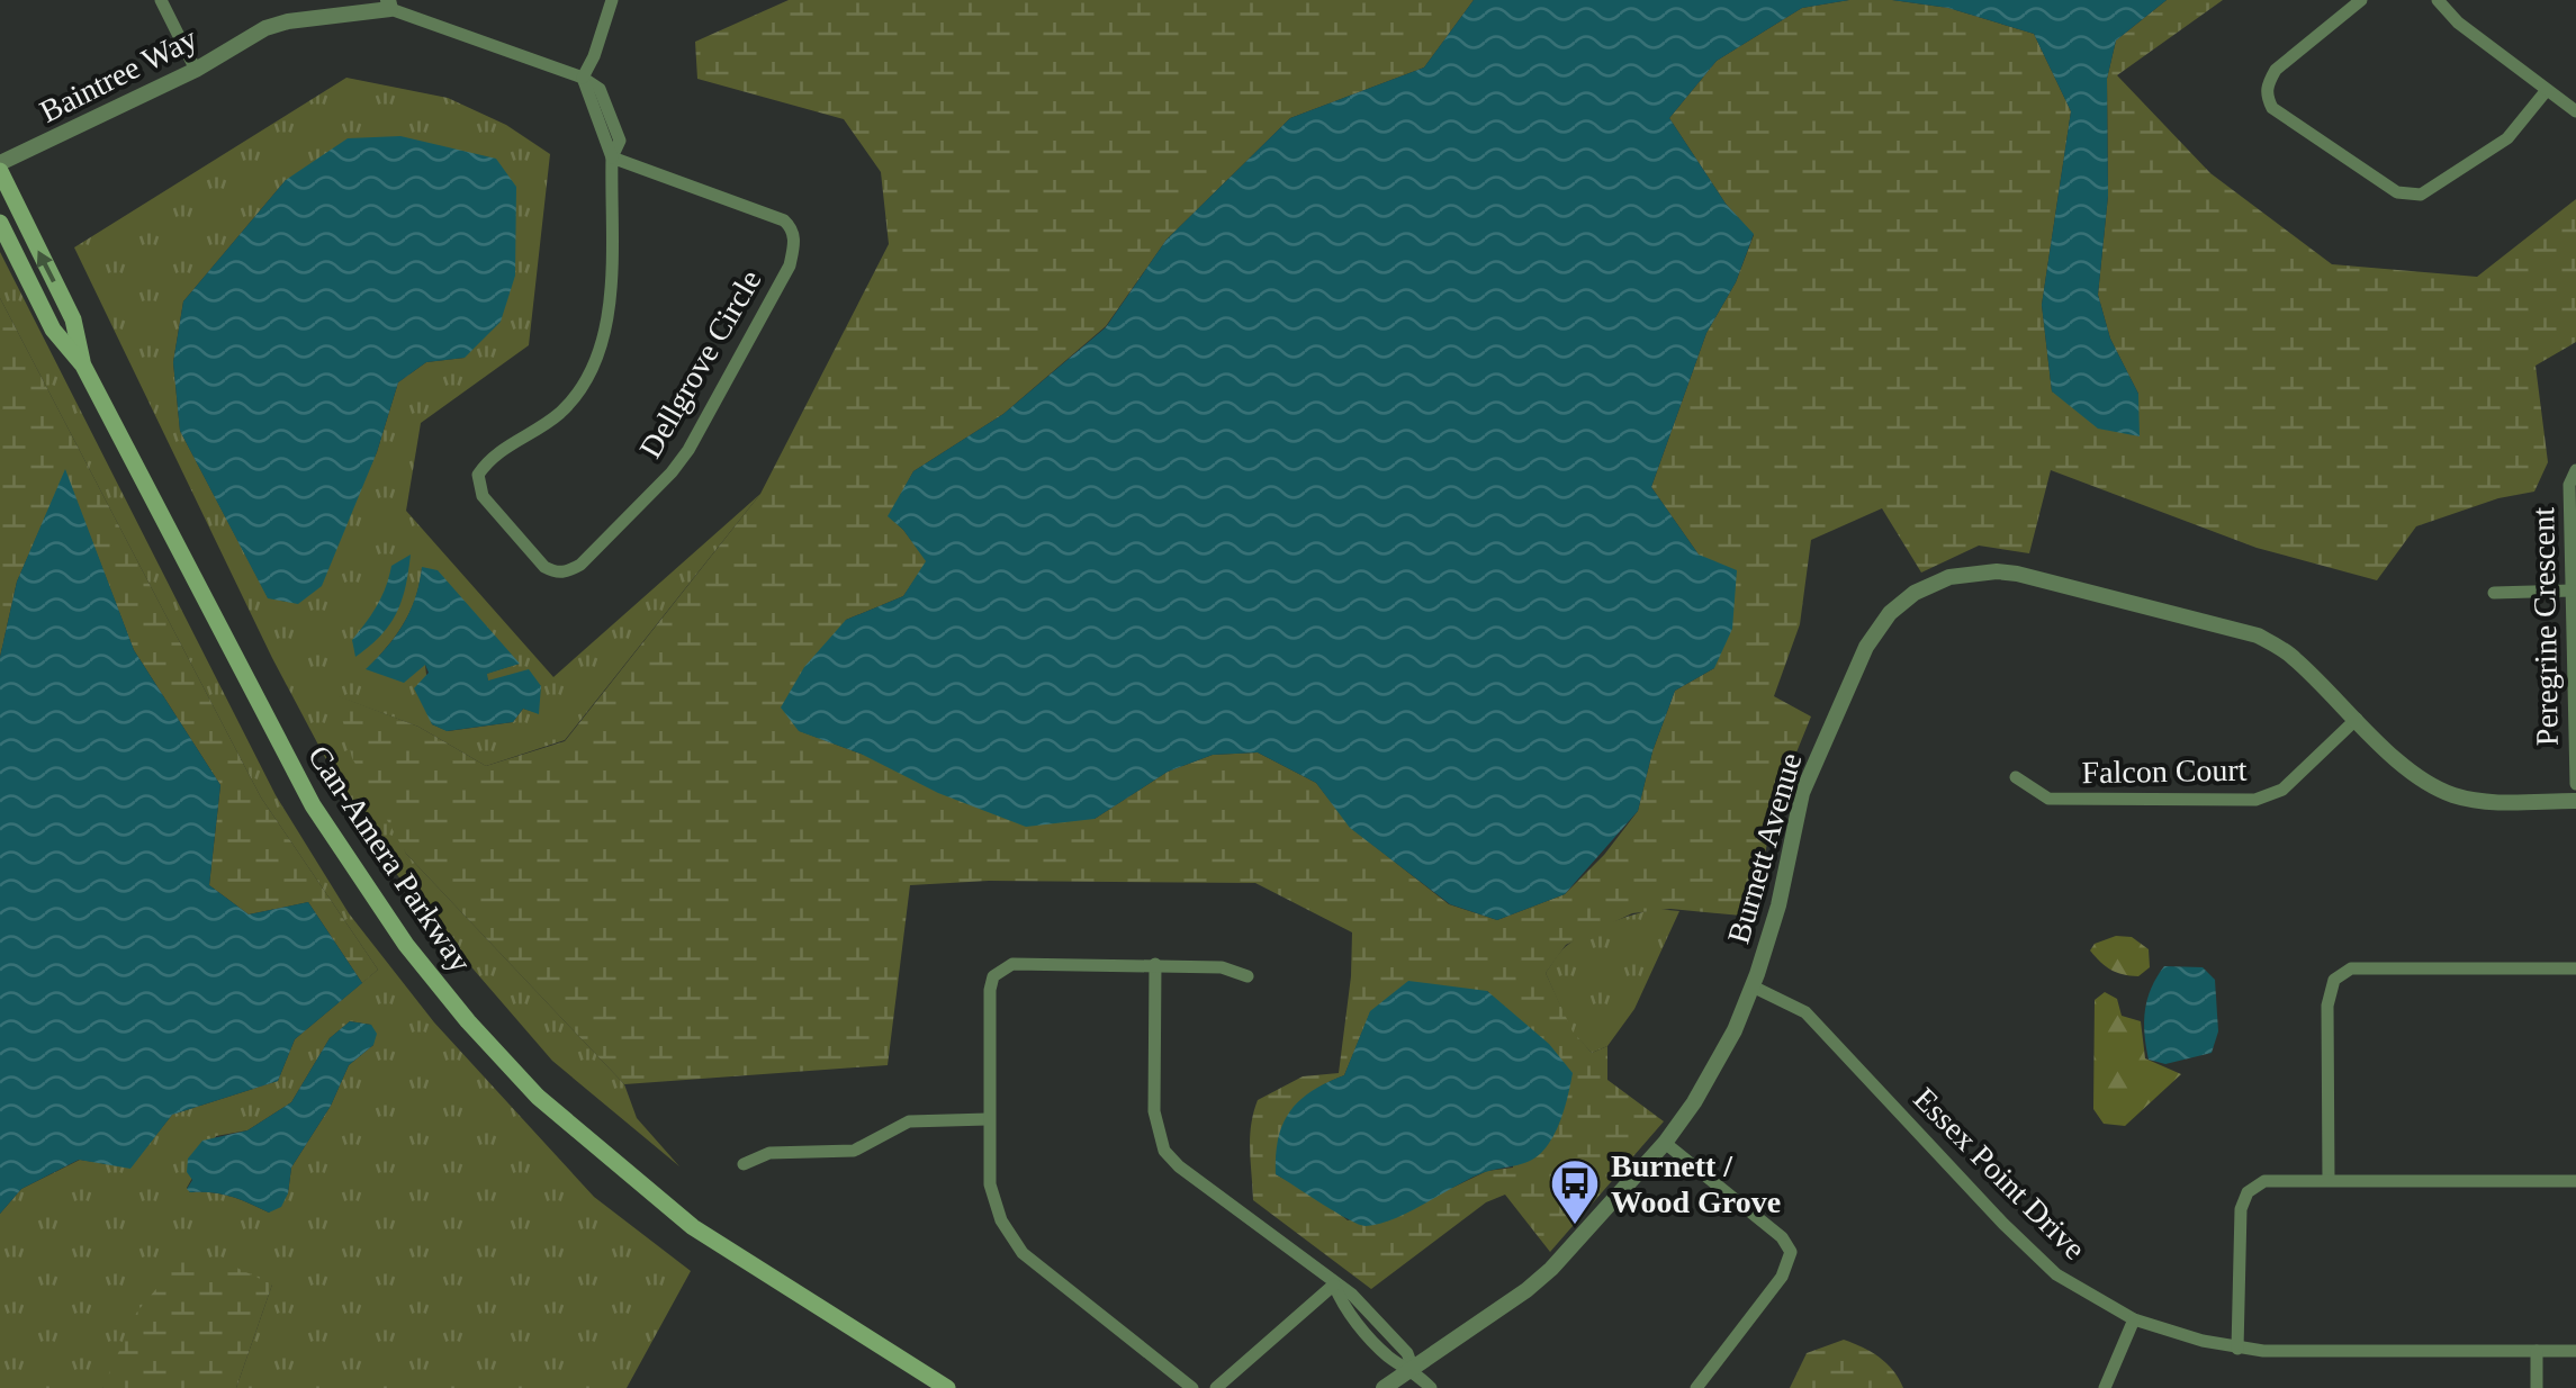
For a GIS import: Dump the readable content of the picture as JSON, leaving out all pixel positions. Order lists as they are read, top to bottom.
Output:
{
  "streets": {
    "main road": ["Can-Amera Parkway"],
    "street": [
      "Baintree Way",
      "Dellgrove Circle",
      "Peregrine Crescent",
      "Falcon Court",
      "Burnett Avenue",
      "Essex Point Drive"
    ]
  },
  "crossings": [
    ["Baintree Way", "Dellgrove Circle"],
    ["Baintree Way", "Can-Amera Parkway"],
    ["Falcon Court", "Burnett Avenue"],
    ["Burnett Avenue", "Essex Point Drive"]
  ],
  "places": {
    "bus stop": ["Burnett / Wood Grove"]
  }
}
